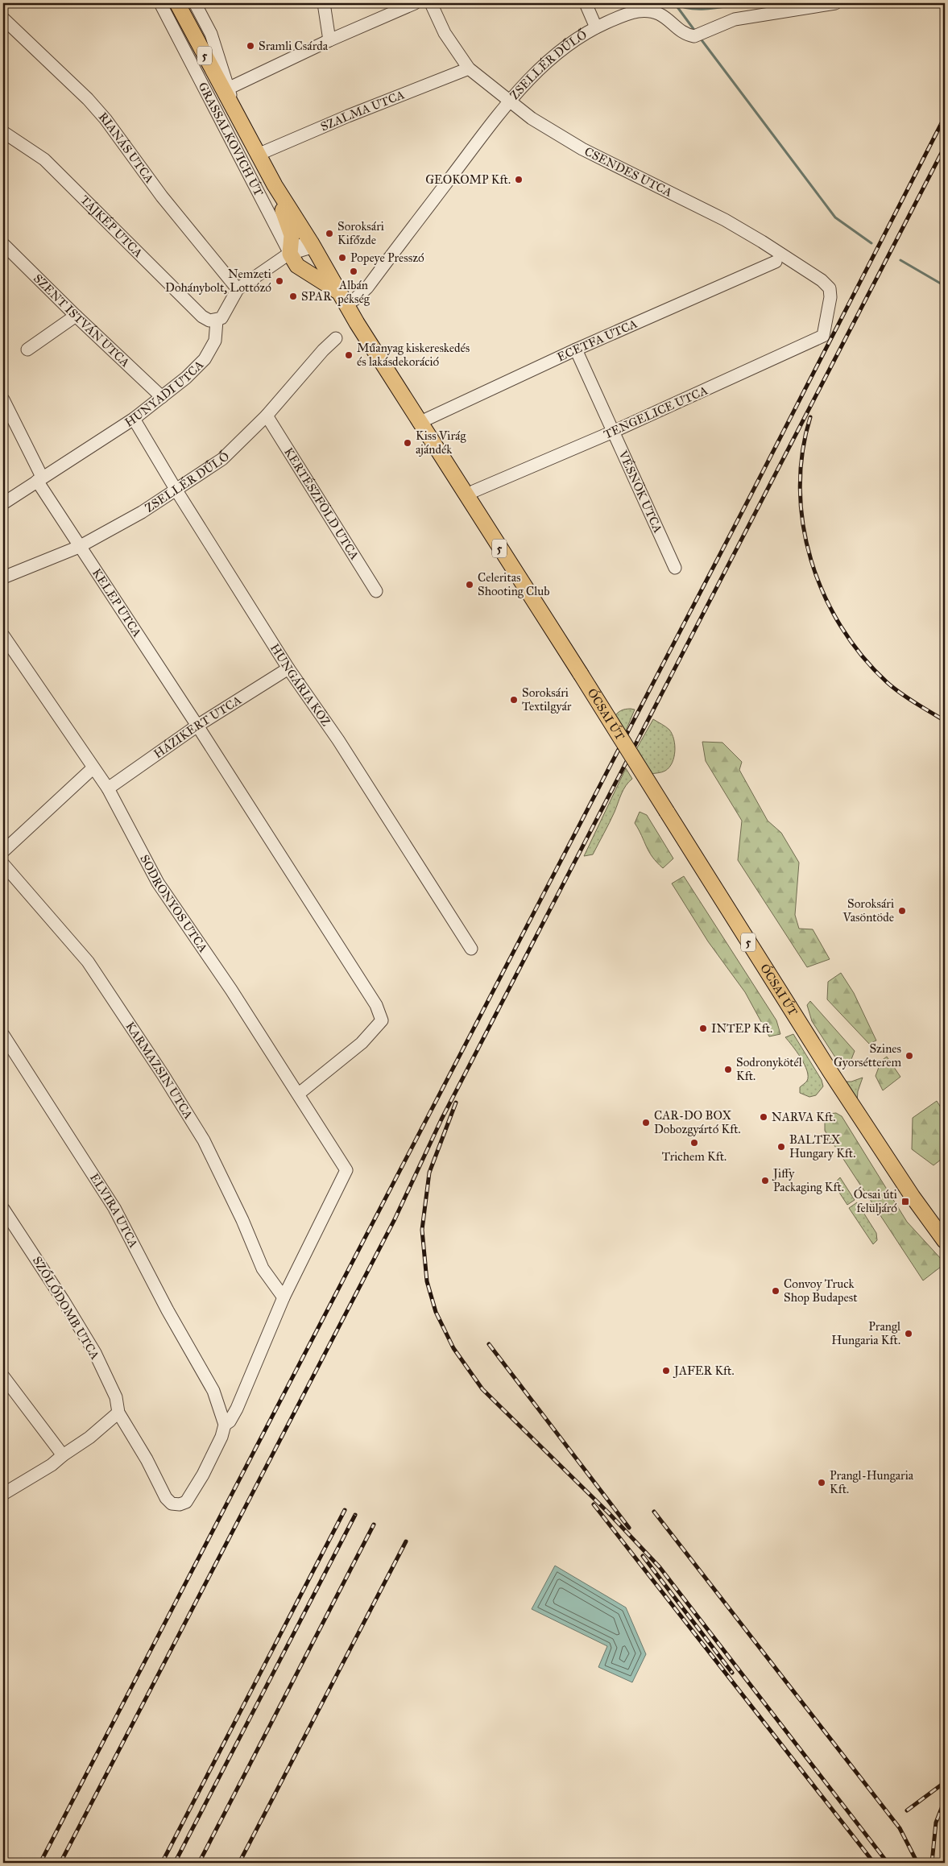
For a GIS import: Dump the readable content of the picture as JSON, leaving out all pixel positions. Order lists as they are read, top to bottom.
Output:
{
  "streets": {
    "main road": ["5", "GRASSALKOVICH ÚT", "ÓCSAI ÚT"],
    "street": [
      "ZSELLÉR DŰLŐ",
      "SZALMA UTCA",
      "RIANÁS UTCA",
      "CSENDES UTCA",
      "TÁJKÉP UTCA",
      "SZENT ISTVÁN UTCA",
      "ECETFA UTCA",
      "HUNYADI UTCA",
      "TENGELICE UTCA",
      "VÉSNÖK UTCA",
      "KERTÉSZFÖLD UTCA",
      "KELEP UTCA",
      "HUNGÁRIA KÖZ",
      "HÁZIKERT UTCA",
      "SODRONYOS UTCA",
      "KARMAZSIN UTCA",
      "ELVIRA UTCA",
      "SZŐLŐDOMB UTCA"
    ]
  },
  "crossings": [
    ["ZSELLÉR DŰLŐ", "GRASSALKOVICH ÚT"],
    ["ZSELLÉR DŰLŐ", "CSENDES UTCA"],
    ["ZSELLÉR DŰLŐ", "KERTÉSZFÖLD UTCA"],
    ["ZSELLÉR DŰLŐ", "KELEP UTCA"],
    ["ZSELLÉR DŰLŐ", "HUNGÁRIA KÖZ"],
    ["SZALMA UTCA", "GRASSALKOVICH ÚT"],
    ["SZALMA UTCA", "CSENDES UTCA"],
    ["GRASSALKOVICH ÚT", "ECETFA UTCA"],
    ["GRASSALKOVICH ÚT", "ÓCSAI ÚT"],
    ["CSENDES UTCA", "TENGELICE UTCA"],
    ["TÁJKÉP UTCA", "HUNYADI UTCA"],
    ["SZENT ISTVÁN UTCA", "HUNYADI UTCA"],
    ["ECETFA UTCA", "VÉSNÖK UTCA"],
    ["HUNYADI UTCA", "KELEP UTCA"],
    ["HUNYADI UTCA", "HUNGÁRIA KÖZ"],
    ["TENGELICE UTCA", "VÉSNÖK UTCA"],
    ["KELEP UTCA", "HÁZIKERT UTCA"],
    ["KELEP UTCA", "SODRONYOS UTCA"],
    ["HUNGÁRIA KÖZ", "HÁZIKERT UTCA"],
    ["HÁZIKERT UTCA", "SODRONYOS UTCA"],
    ["SODRONYOS UTCA", "KARMAZSIN UTCA"],
    ["ELVIRA UTCA", "SZŐLŐDOMB UTCA"]
  ],
  "places": {
    "other": [
      "Sramli Csárda",
      "GEOKOMP Kft.",
      "Soroksári Kifőzde",
      "Popeye Presszó",
      "Albán pékség",
      "Nemzeti Dohánybolt, Lottózó",
      "SPAR",
      "Műanyag kiskereskedés és lakásdekoráció",
      "Kiss Virág ajándék",
      "Celeritas Shooting Club",
      "Soroksári Textilgyár",
      "Soroksári Vasöntöde",
      "INTEP Kft.",
      "Szines Gyorsétterem",
      "Sodronykötél Kft.",
      "NARVA Kft.",
      "CAR-DO BOX Dobozgyártó Kft.",
      "Trichem Kft.",
      "BALTEX Hungary Kft.",
      "Jiffy Packaging Kft.",
      "Convoy Truck Shop Budapest",
      "Prangl Hungaria Kft.",
      "JAFER Kft.",
      "Prangl-Hungaria Kft."
    ],
    "transit": ["Ócsai úti felüljáró"]
  }
}
